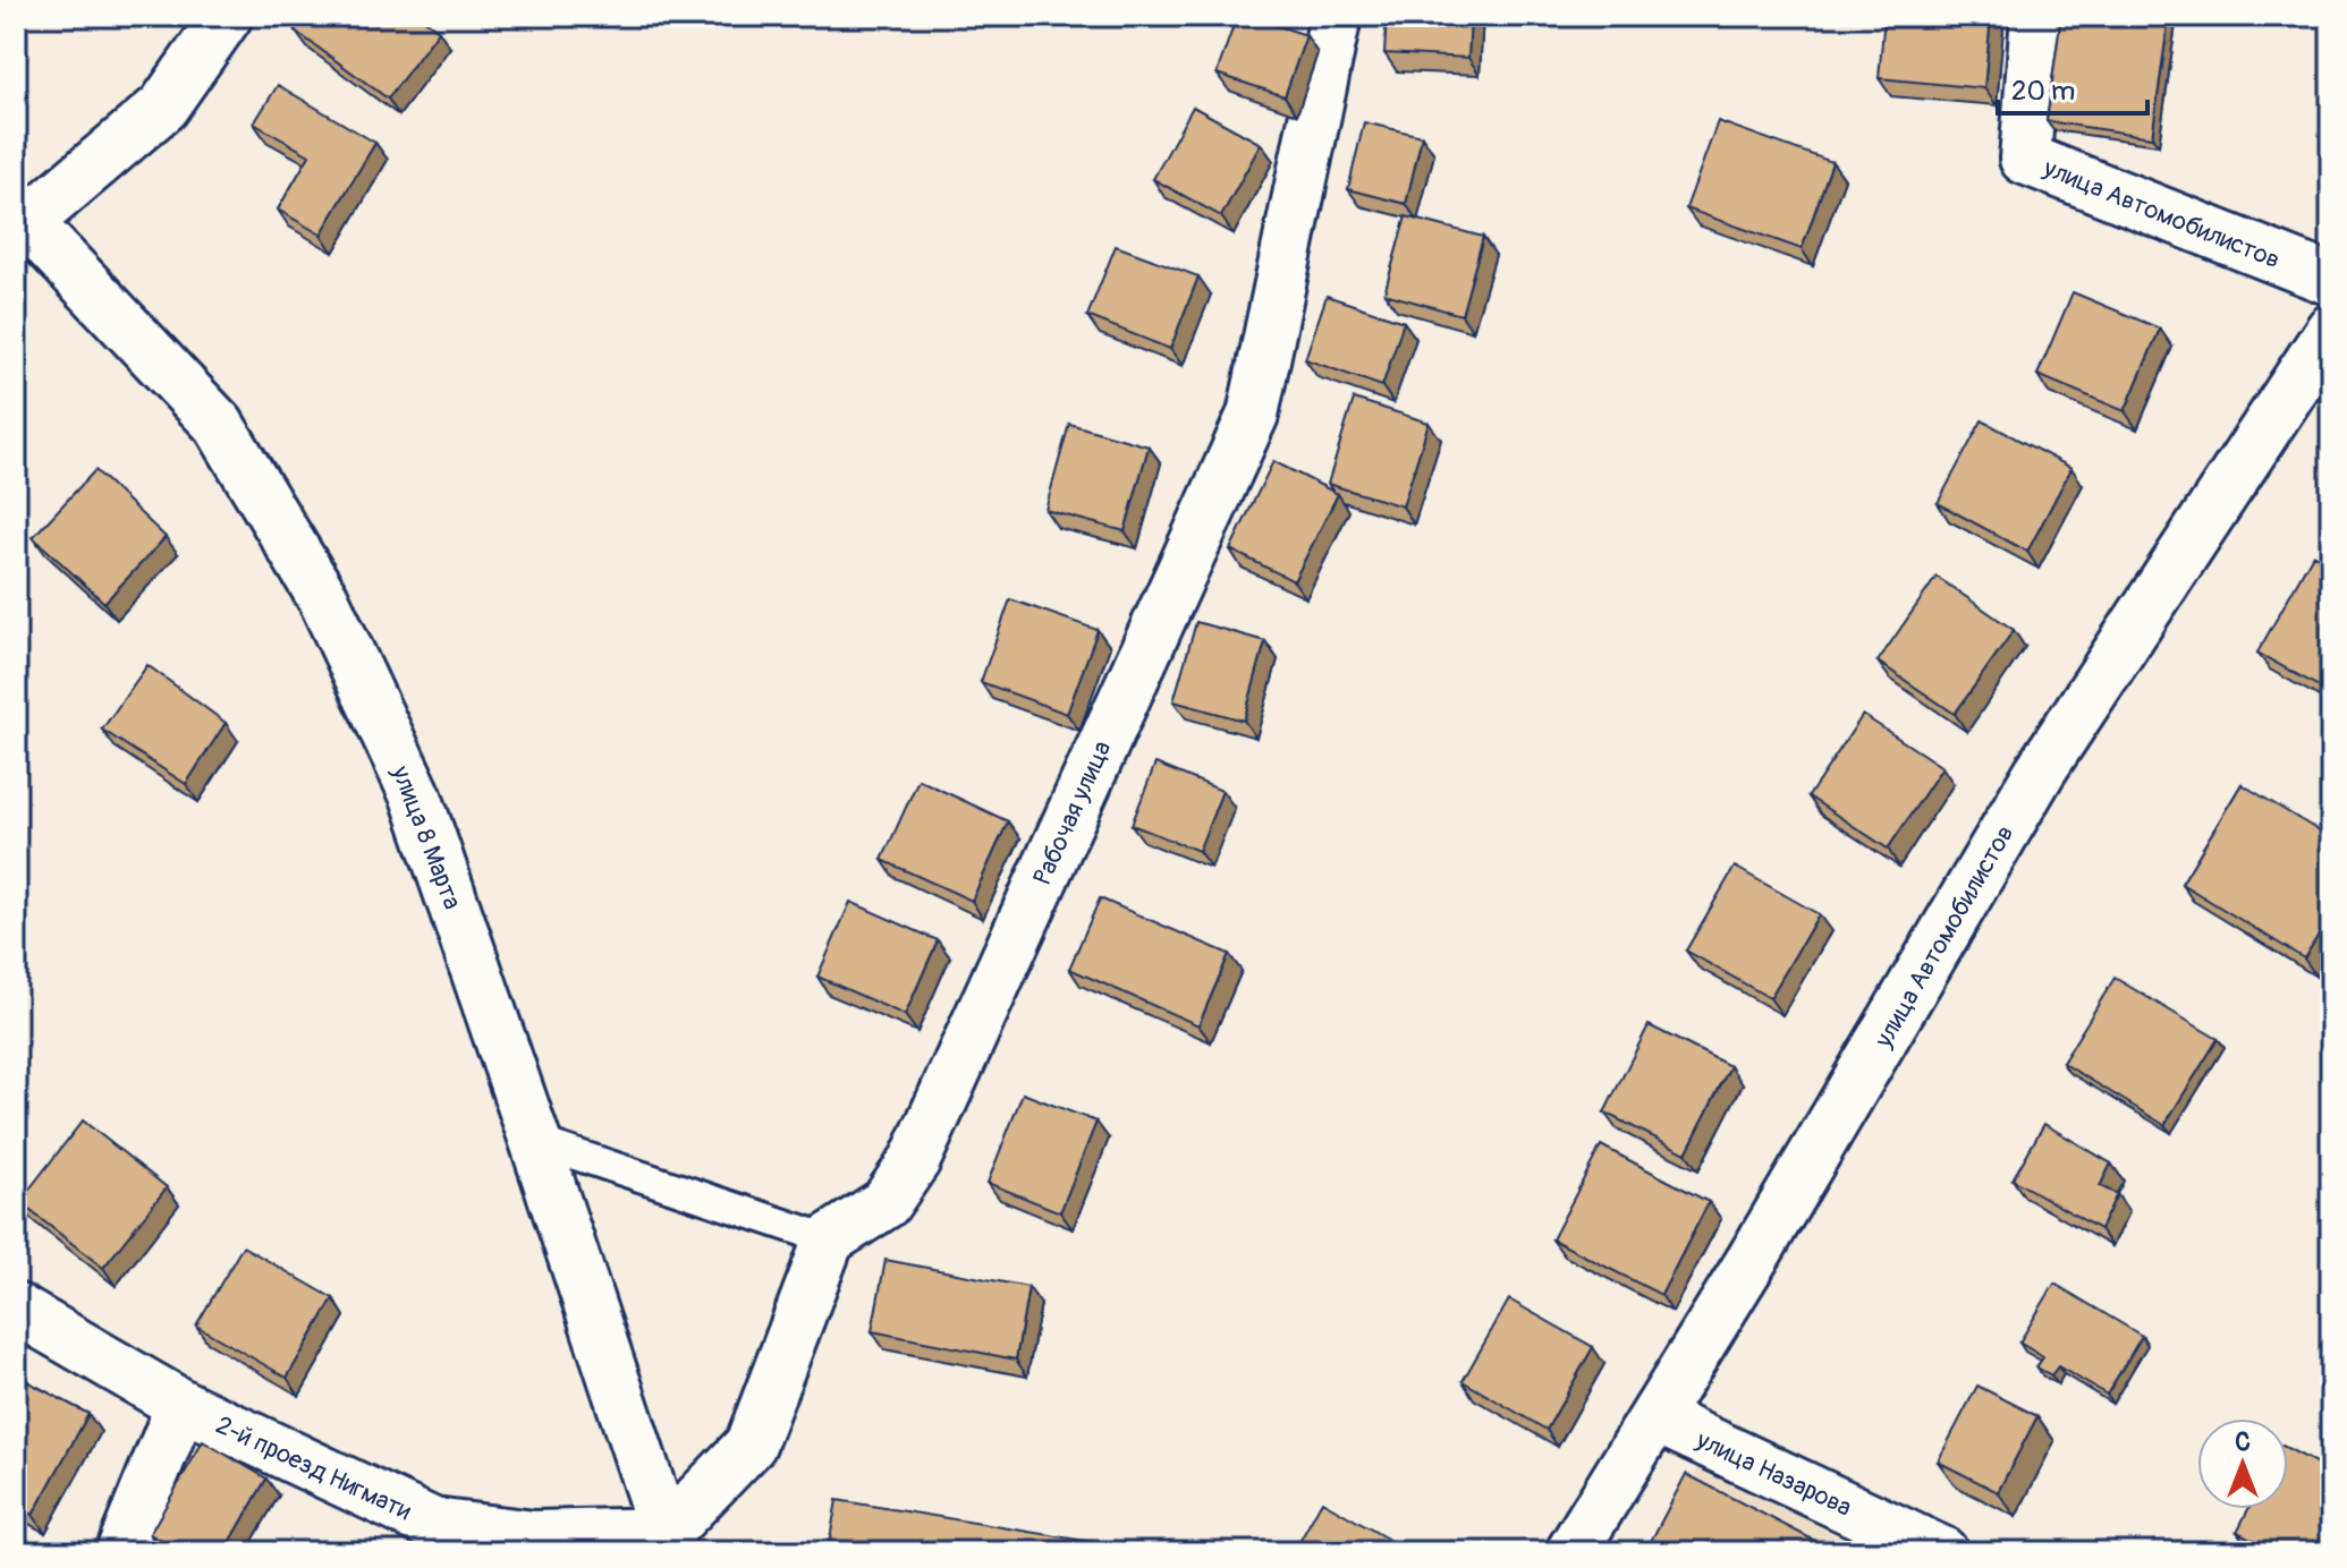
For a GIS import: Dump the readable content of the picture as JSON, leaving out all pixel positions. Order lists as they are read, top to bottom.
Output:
{
  "streets": {
    "street": [
      "улица Автомобилистов",
      "Рабочая улица",
      "улица 8 Марта",
      "2-й проезд Нигмати",
      "улица Назарова"
    ]
  },
  "crossings": [
    ["улица Автомобилистов", "улица Назарова"],
    ["улица 8 Марта", "2-й проезд Нигмати"]
  ],
  "scale_bar": "20 m",
  "north": "top"
}
